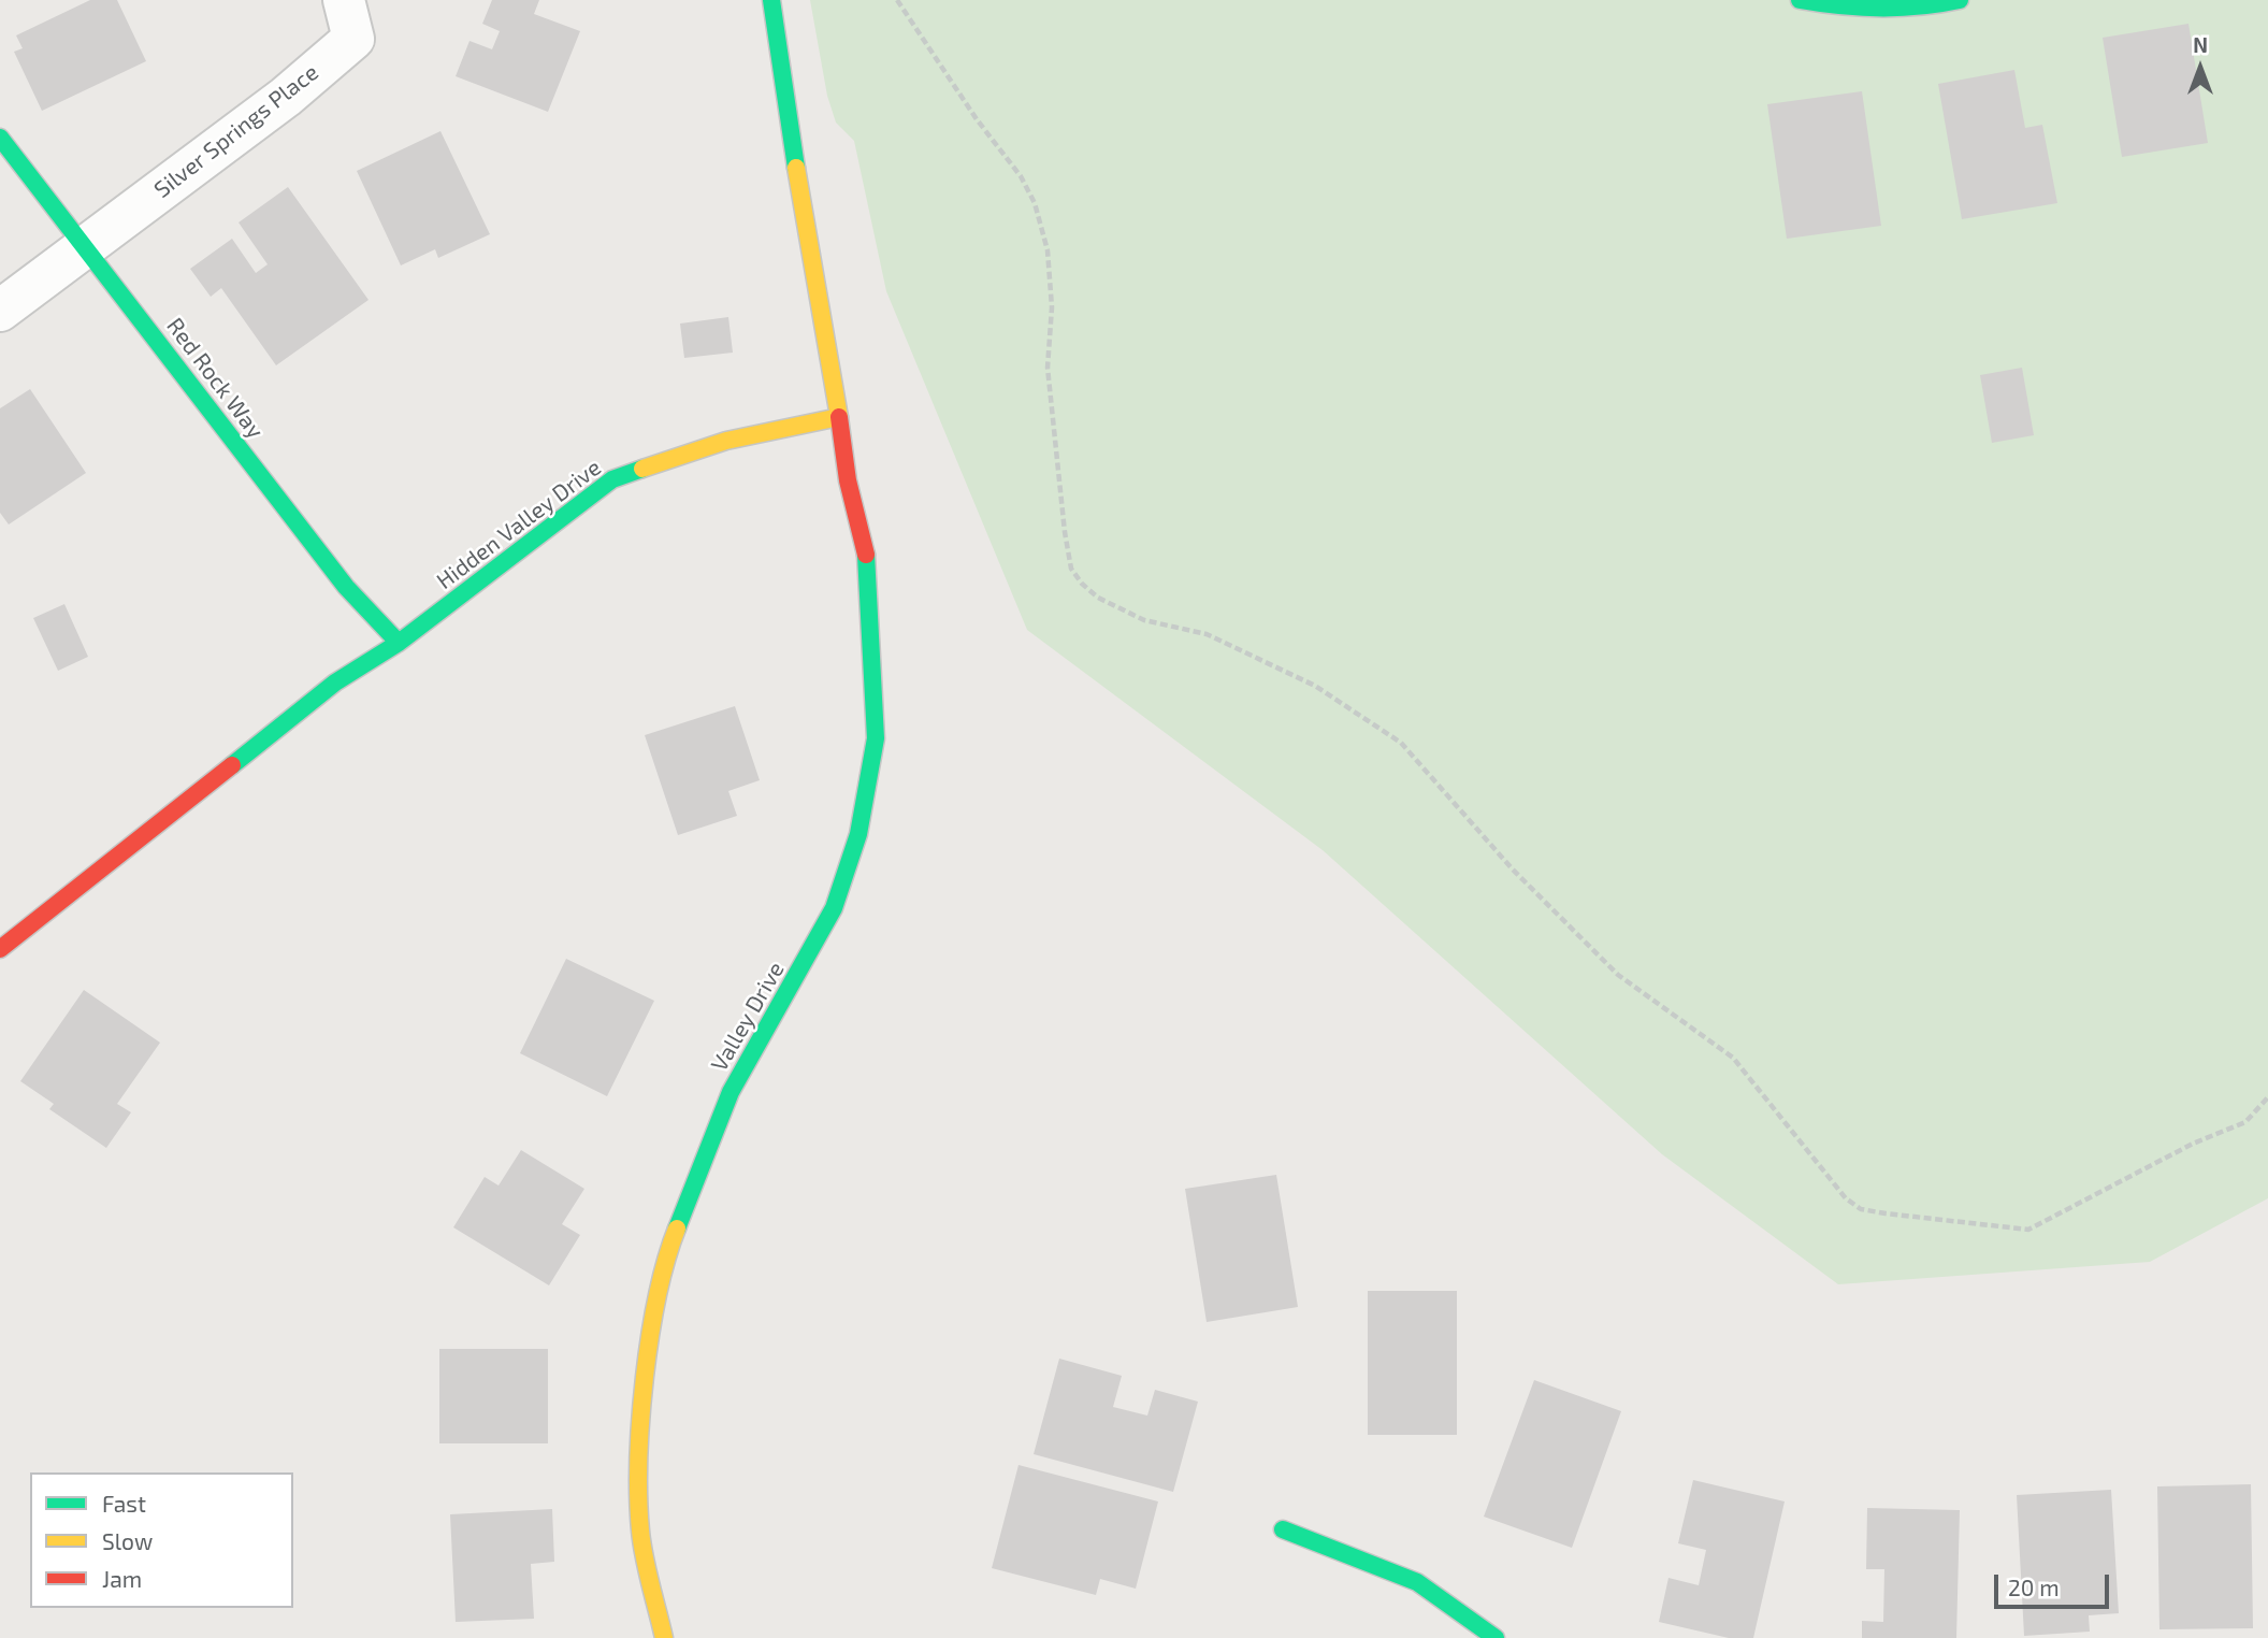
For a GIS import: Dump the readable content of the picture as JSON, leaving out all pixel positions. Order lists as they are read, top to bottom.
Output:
{
  "streets": {
    "street": [
      "Silver Springs Place",
      "Red Rock Way",
      "Hidden Valley Drive",
      "Valley Drive"
    ]
  },
  "crossings": [
    ["Silver Springs Place", "Red Rock Way"],
    ["Red Rock Way", "Hidden Valley Drive"],
    ["Hidden Valley Drive", "Valley Drive"]
  ],
  "legend": ["Fast", "Slow", "Jam"],
  "scale_bar": "20 m",
  "north": "top"
}
